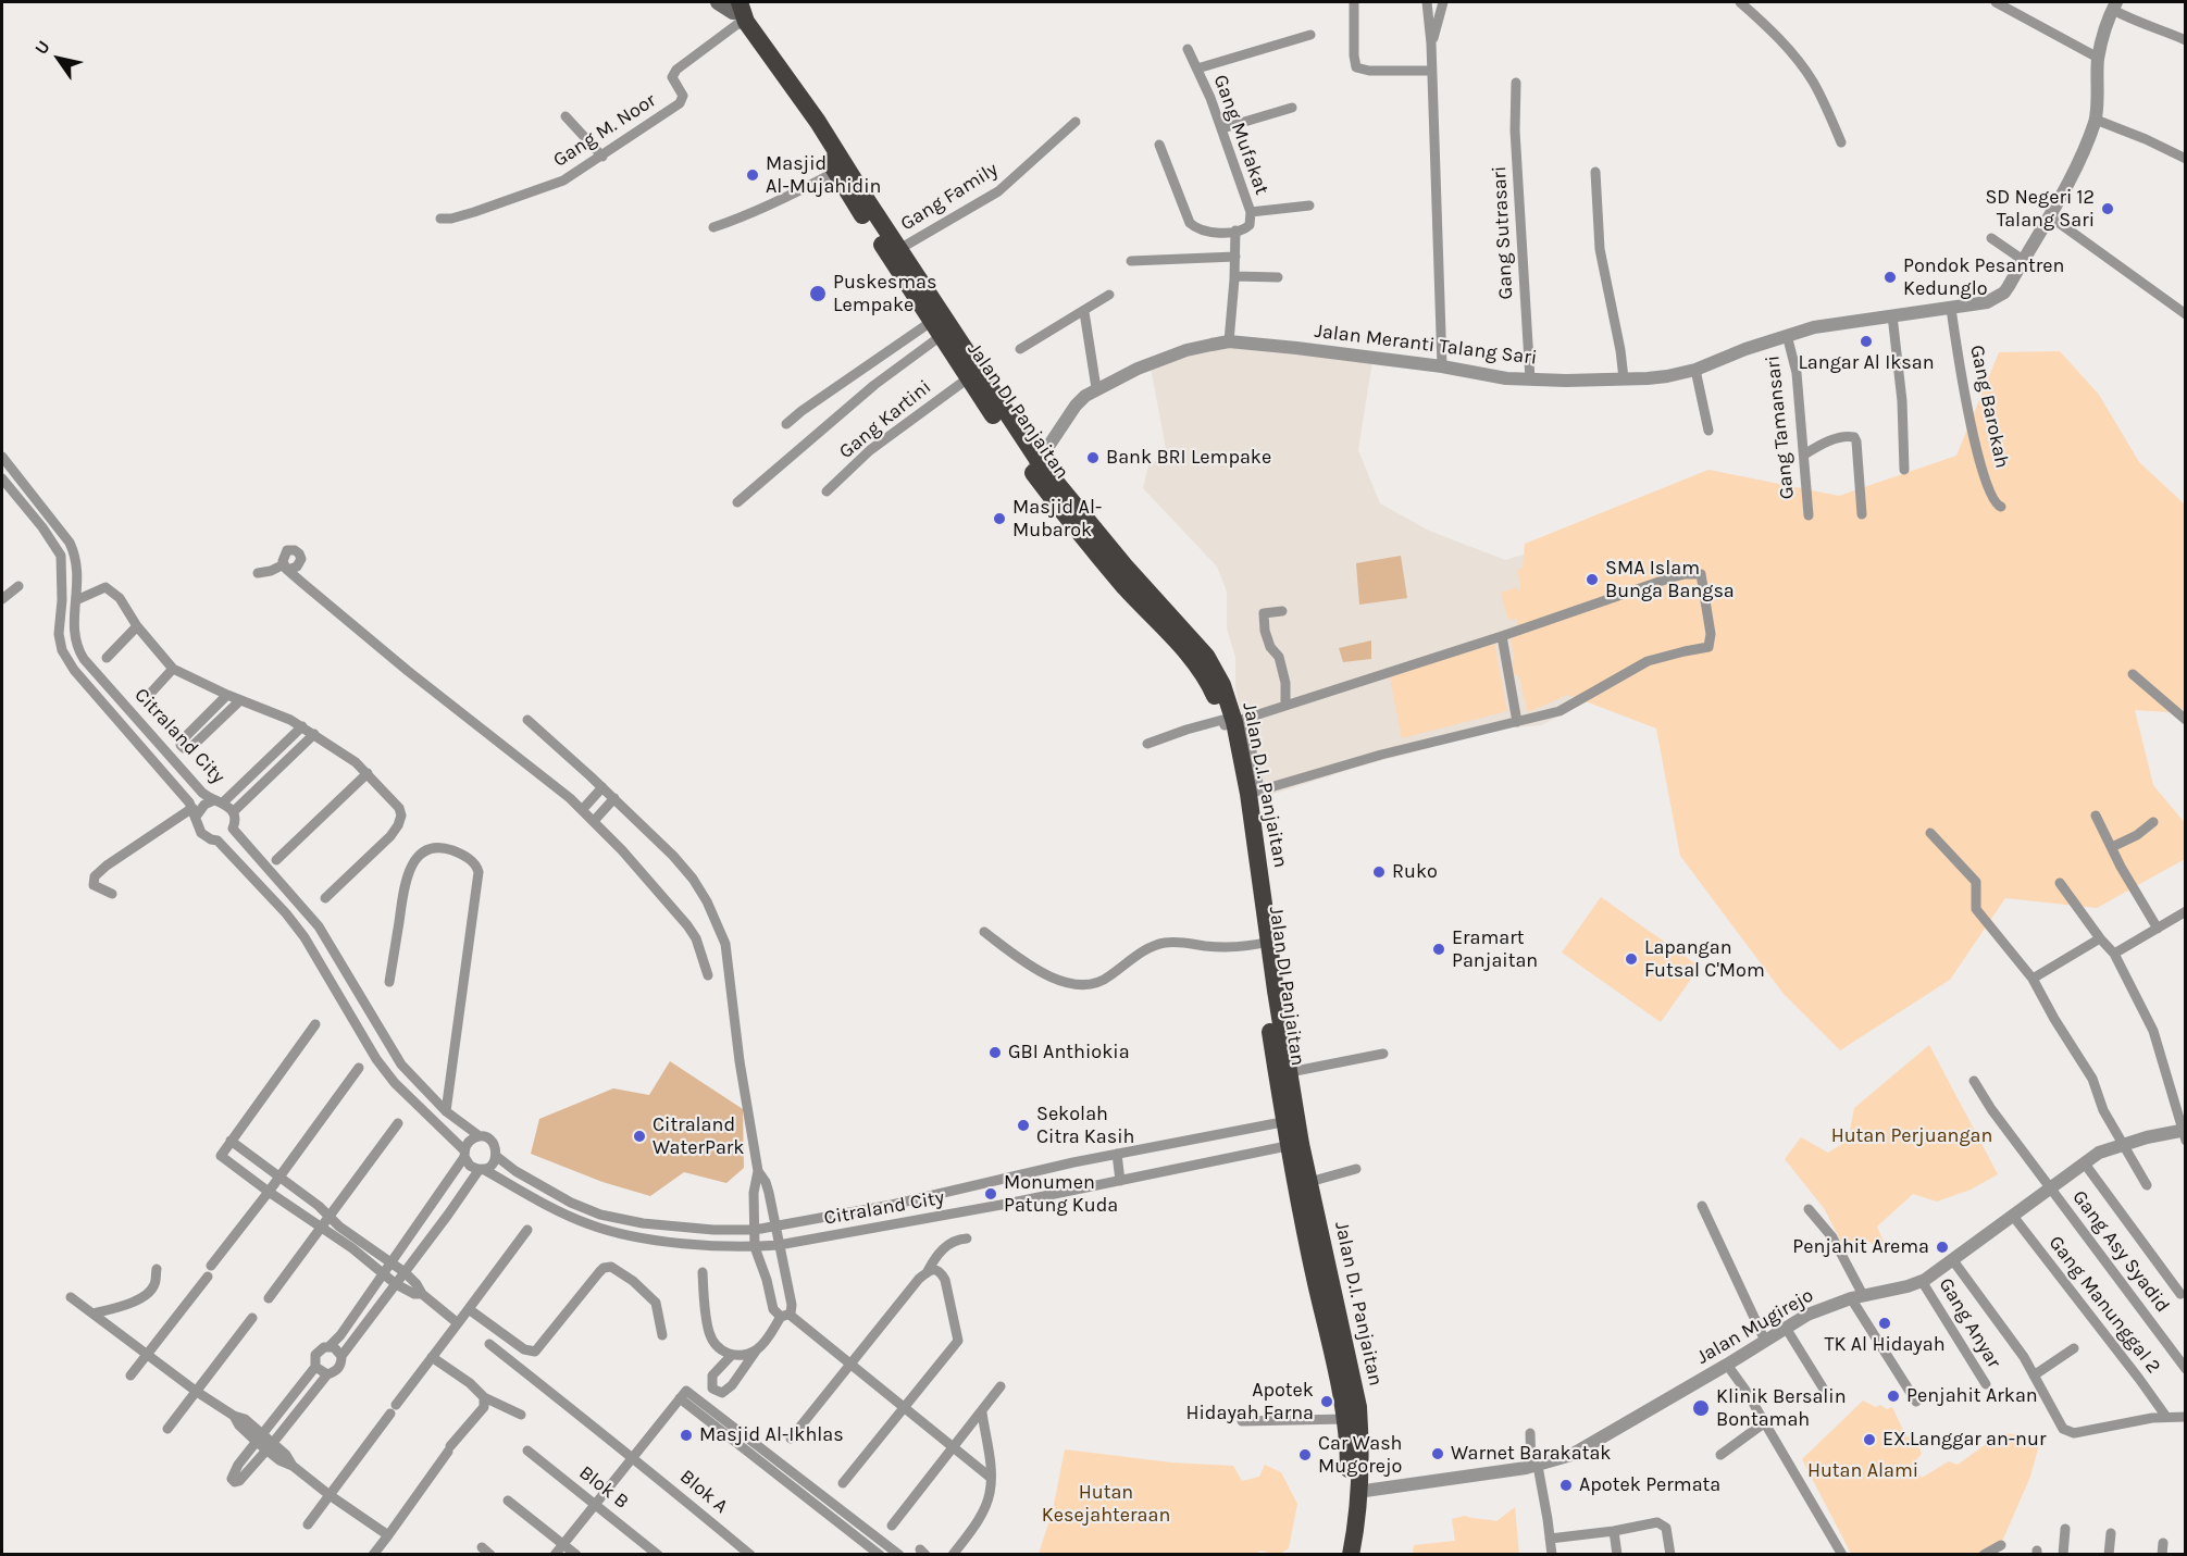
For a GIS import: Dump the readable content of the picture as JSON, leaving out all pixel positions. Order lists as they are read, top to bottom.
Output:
{
  "streets": {
    "highway": ["Jalan DI Panjaitan", "Jalan D.I. Panjaitan"],
    "street": [
      "Gang M. Noor",
      "Gang Mufakat",
      "Gang Family",
      "Gang Sutrasari",
      "Jalan Meranti Talang Sari",
      "Gang Barokah",
      "Gang Kartini",
      "Gang Tamansari",
      "Citraland City",
      "Gang Asy Syadid",
      "Gang Manunggal 2",
      "Gang Anyar",
      "Jalan Mugirejo",
      "Blok B",
      "Blok A"
    ]
  },
  "crossings": [
    ["Gang M. Noor", "Jalan DI Panjaitan"],
    ["Gang Sutrasari", "Jalan Meranti Talang Sari"],
    ["Jalan Meranti Talang Sari", "Gang Barokah"],
    ["Jalan Meranti Talang Sari", "Jalan DI Panjaitan"],
    ["Jalan Meranti Talang Sari", "Gang Tamansari"],
    ["Jalan DI Panjaitan", "Gang Kartini"],
    ["Jalan DI Panjaitan", "Citraland City"],
    ["Jalan DI Panjaitan", "Jalan D.I. Panjaitan"],
    ["Citraland City", "Jalan D.I. Panjaitan"],
    ["Jalan D.I. Panjaitan", "Jalan Mugirejo"],
    ["Gang Asy Syadid", "Jalan Mugirejo"],
    ["Gang Manunggal 2", "Jalan Mugirejo"],
    ["Gang Anyar", "Jalan Mugirejo"]
  ],
  "parks": ["Hutan Perjuangan", "Hutan Alami", "Hutan Kesejahteraan"],
  "places": [
    "Masjid Al-Mujahidin",
    "SD Negeri 12 Talang Sari",
    "Pondok Pesantren Kedunglo",
    "Puskesmas Lempake",
    "Langar Al Iksan",
    "Bank BRI Lempake",
    "Masjid Al- Mubarok",
    "SMA Islam Bunga Bangsa",
    "Ruko",
    "Eramart Panjaitan",
    "Lapangan Futsal C'Mom",
    "GBI Anthiokia",
    "Sekolah Citra Kasih",
    "Citraland WaterPark",
    "Monumen Patung Kuda",
    "Penjahit Arema",
    "TK Al Hidayah",
    "Penjahit Arkan",
    "Apotek Hidayah Farna",
    "Klinik Bersalin Bontamah",
    "Masjid Al-Ikhlas",
    "EX.Langgar an-nur",
    "Warnet Barakatak",
    "Car Wash Mugorejo",
    "Apotek Permata"
  ],
  "north": "top left"
}
